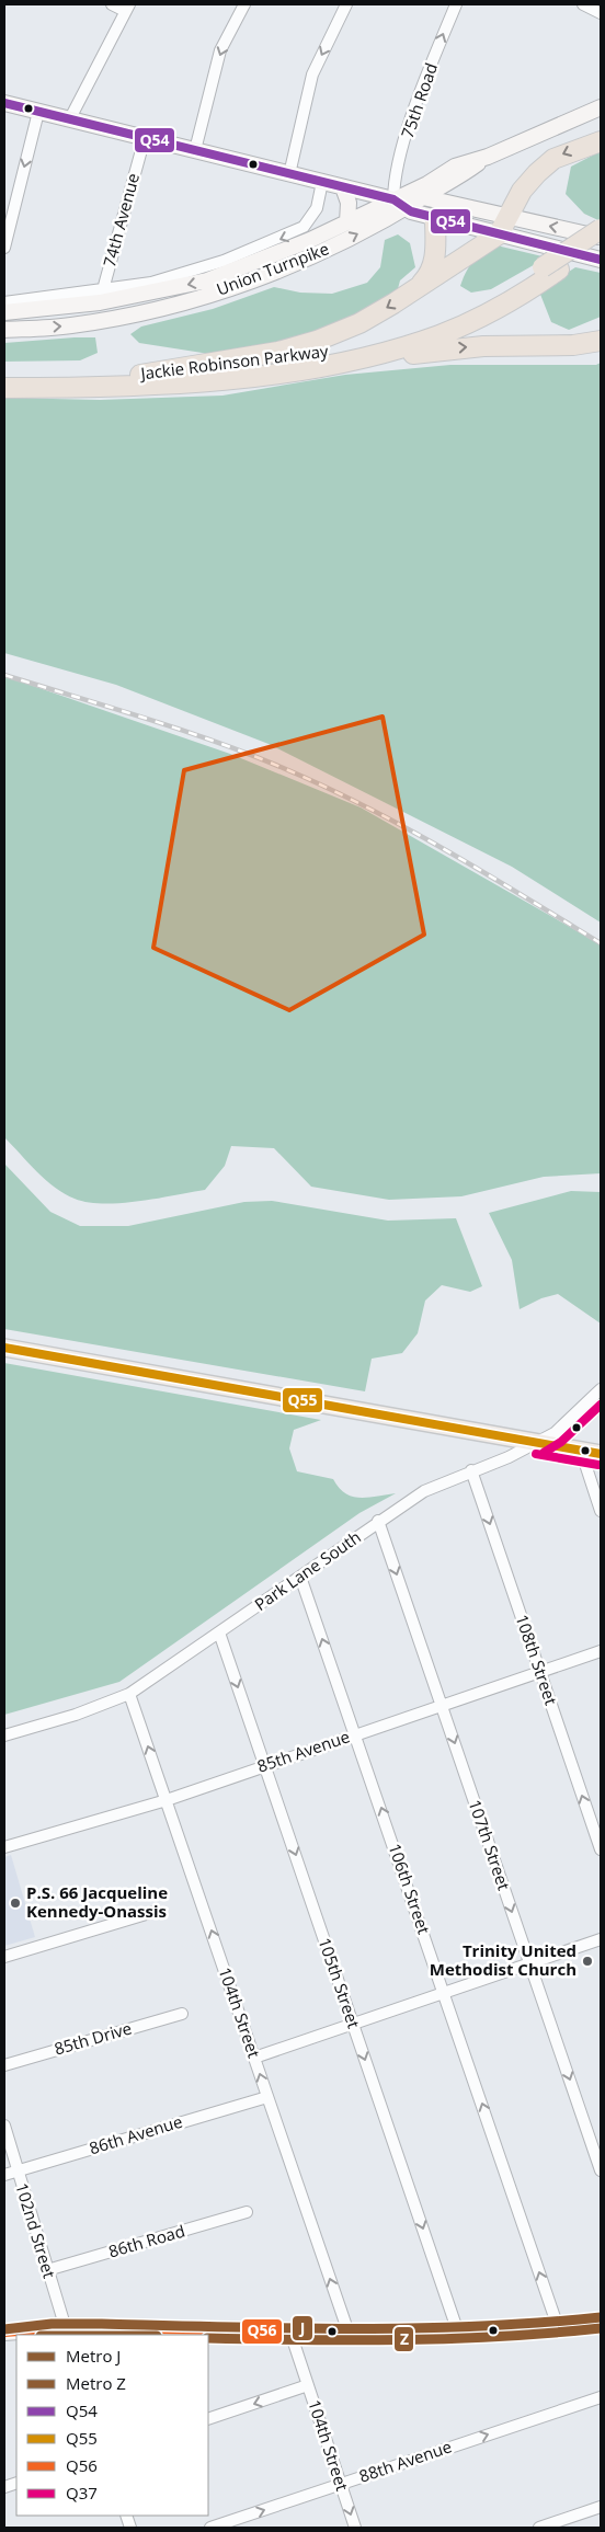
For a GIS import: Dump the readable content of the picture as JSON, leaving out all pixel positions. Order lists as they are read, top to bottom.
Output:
{
  "streets": {
    "highway": ["Jackie Robinson Parkway"],
    "main road": ["Union Turnpike"],
    "street": [
      "75th Road",
      "74th Avenue",
      "Park Lane South",
      "108th Street",
      "85th Avenue",
      "107th Street",
      "106th Street",
      "105th Street",
      "104th Street",
      "85th Drive",
      "86th Avenue",
      "102nd Street",
      "86th Road",
      "88th Avenue"
    ]
  },
  "crossings": [
    ["75th Road", "Union Turnpike"],
    ["74th Avenue", "Union Turnpike"],
    ["Park Lane South", "108th Street"],
    ["Park Lane South", "107th Street"],
    ["Park Lane South", "106th Street"],
    ["Park Lane South", "105th Street"],
    ["Park Lane South", "104th Street"],
    ["108th Street", "85th Avenue"],
    ["85th Avenue", "107th Street"],
    ["85th Avenue", "106th Street"],
    ["85th Avenue", "105th Street"],
    ["85th Avenue", "104th Street"],
    ["104th Street", "86th Avenue"],
    ["104th Street", "88th Avenue"],
    ["86th Avenue", "102nd Street"],
    ["102nd Street", "86th Road"]
  ],
  "one_way": [
    "75th Road",
    "107th Street",
    "106th Street",
    "105th Street",
    "104th Street",
    "88th Avenue"
  ],
  "places": ["P.S. 66 Jacqueline Kennedy-Onassis", "Trinity United Methodist Church"],
  "lines": [
    "transit line Q54",
    "transit line Q55",
    "transit line Q37",
    "metro line J",
    "transit line Q56",
    "metro line Z"
  ],
  "legend": [
    "Metro J",
    "Metro Z",
    "Q54",
    "Q55",
    "Q56",
    "Q37"
  ]
}
